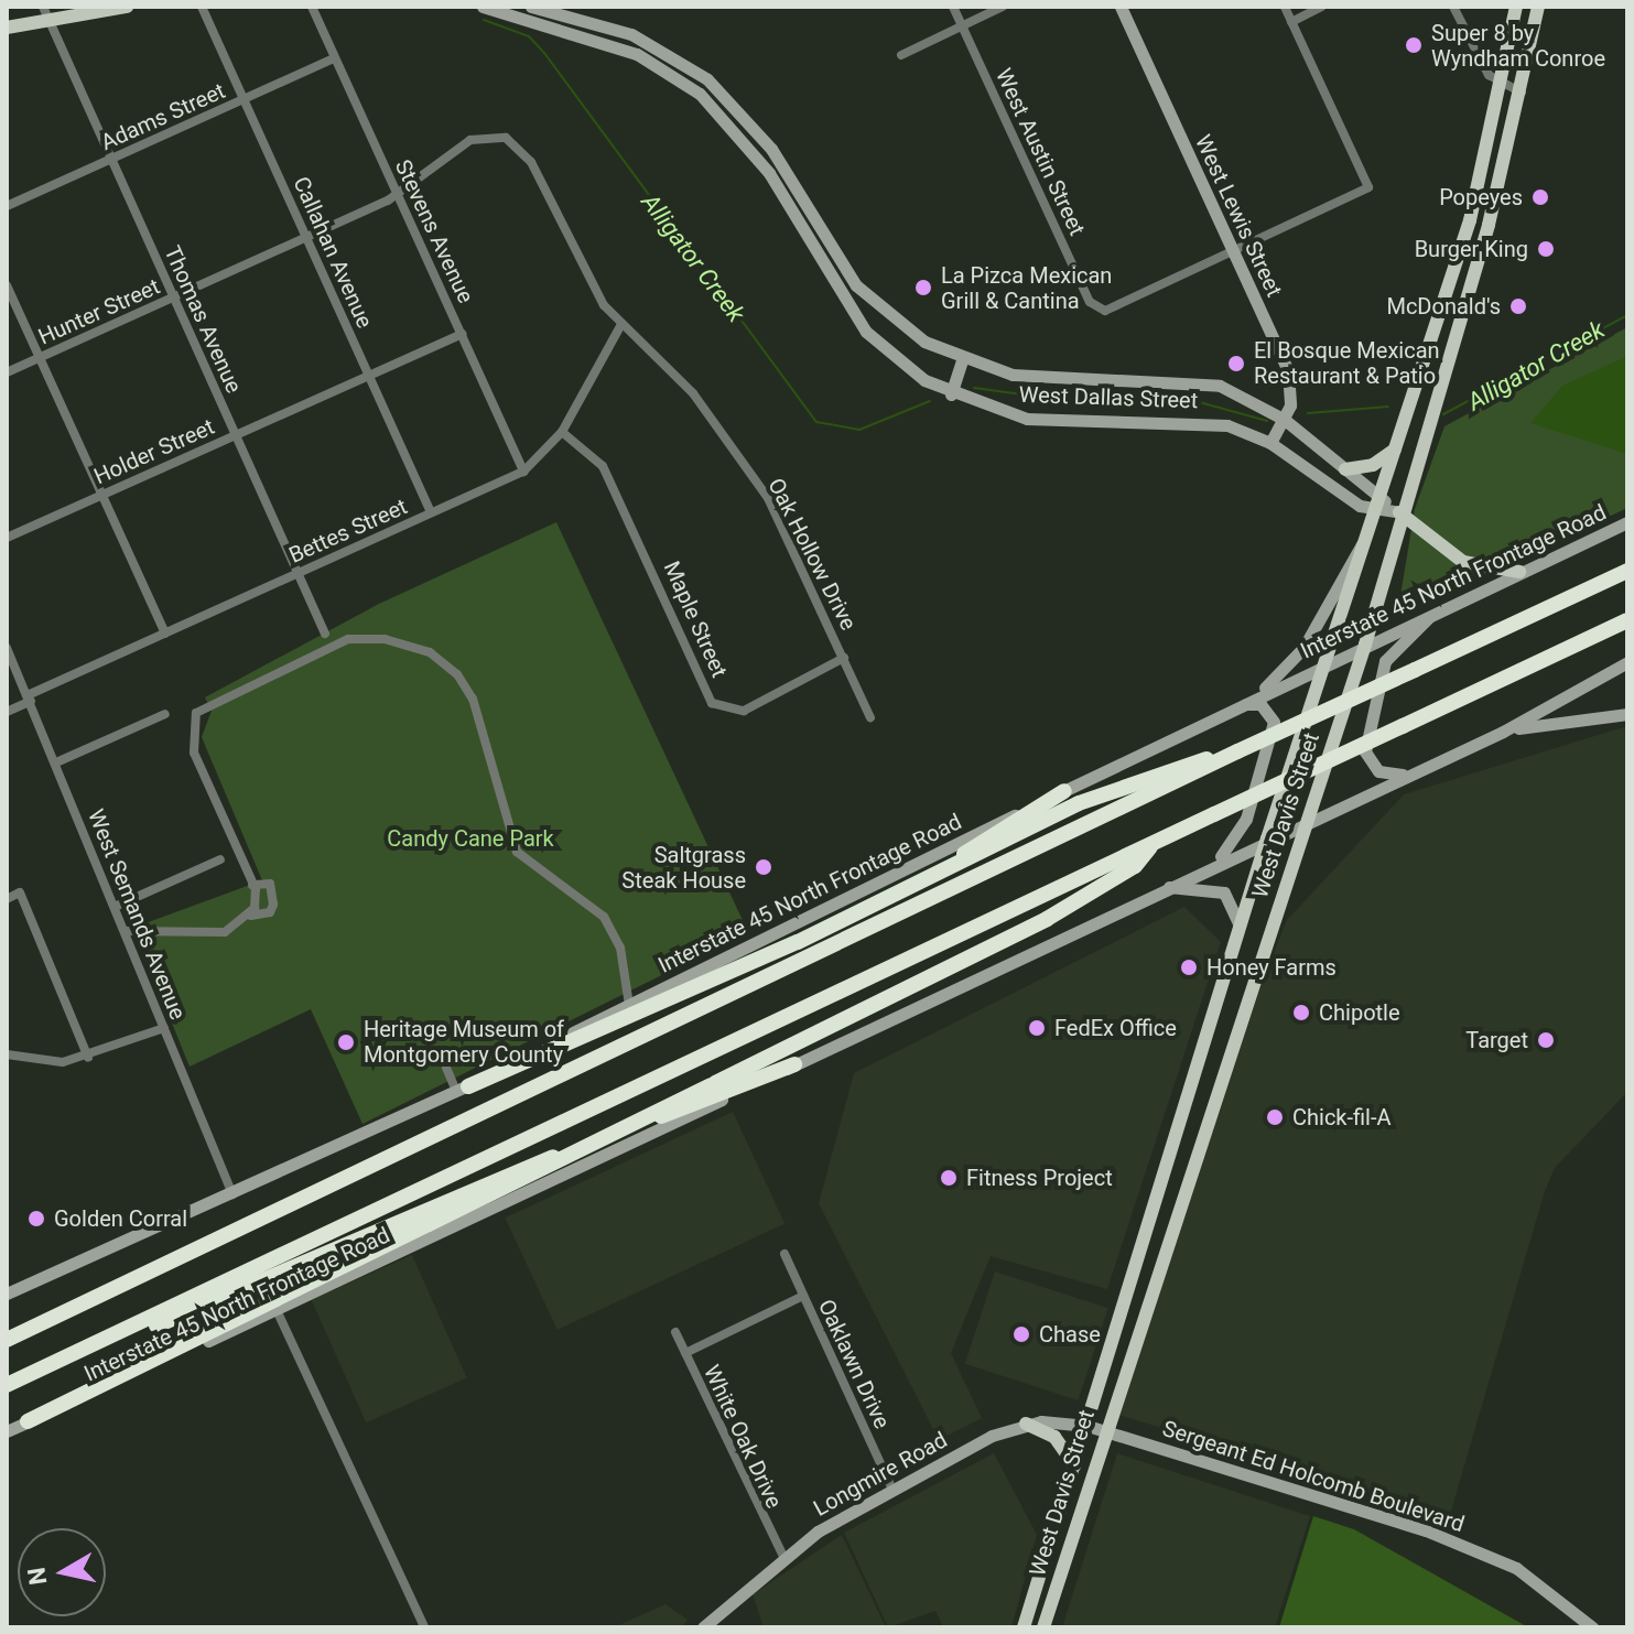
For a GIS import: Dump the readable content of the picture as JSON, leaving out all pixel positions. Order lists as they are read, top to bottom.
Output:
{
  "streets": {
    "main road": [
      "West Lewis Street",
      "West Dallas Street",
      "Interstate 45 North Frontage Road",
      "West Davis Street",
      "Longmire Road",
      "Sergeant Ed Holcomb Boulevard"
    ],
    "street": [
      "Adams Street",
      "West Austin Street",
      "Stevens Avenue",
      "Callahan Avenue",
      "Hunter Street",
      "Thomas Avenue",
      "Holder Street",
      "Bettes Street",
      "Oak Hollow Drive",
      "Maple Street",
      "West Semands Avenue",
      "Oaklawn Drive",
      "White Oak Drive"
    ]
  },
  "crossings": [
    ["Adams Street", "Stevens Avenue"],
    ["Adams Street", "Callahan Avenue"],
    ["Adams Street", "Thomas Avenue"],
    ["West Austin Street", "West Lewis Street"],
    ["West Lewis Street", "West Dallas Street"],
    ["Stevens Avenue", "Hunter Street"],
    ["Stevens Avenue", "Holder Street"],
    ["Stevens Avenue", "Bettes Street"],
    ["Stevens Avenue", "Oak Hollow Drive"],
    ["Callahan Avenue", "Hunter Street"],
    ["Callahan Avenue", "Holder Street"],
    ["Callahan Avenue", "Bettes Street"],
    ["Hunter Street", "Thomas Avenue"],
    ["Hunter Street", "Oak Hollow Drive"],
    ["Thomas Avenue", "Holder Street"],
    ["Thomas Avenue", "Bettes Street"],
    ["West Dallas Street", "West Davis Street"],
    ["Bettes Street", "Oak Hollow Drive"],
    ["Bettes Street", "Maple Street"],
    ["Bettes Street", "West Semands Avenue"],
    ["Oak Hollow Drive", "Maple Street"],
    ["Interstate 45 North Frontage Road", "West Davis Street"],
    ["Interstate 45 North Frontage Road", "West Semands Avenue"],
    ["West Davis Street", "Longmire Road"],
    ["West Davis Street", "Sergeant Ed Holcomb Boulevard"],
    ["Oaklawn Drive", "Longmire Road"],
    ["White Oak Drive", "Longmire Road"],
    ["Longmire Road", "Sergeant Ed Holcomb Boulevard"]
  ],
  "water": ["Alligator Creek"],
  "parks": ["Candy Cane Park"],
  "places": [
    "Super 8 by Wyndham Conroe",
    "Popeyes",
    "Burger King",
    "La Pizca Mexican Grill & Cantina",
    "McDonald's",
    "El Bosque Mexican Restaurant & Patio",
    "Saltgrass Steak House",
    "Honey Farms",
    "Chipotle",
    "FedEx Office",
    "Target",
    "Heritage Museum of Montgomery County",
    "Chick-fil-A",
    "Fitness Project",
    "Golden Corral",
    "Chase"
  ],
  "north": "left"
}
